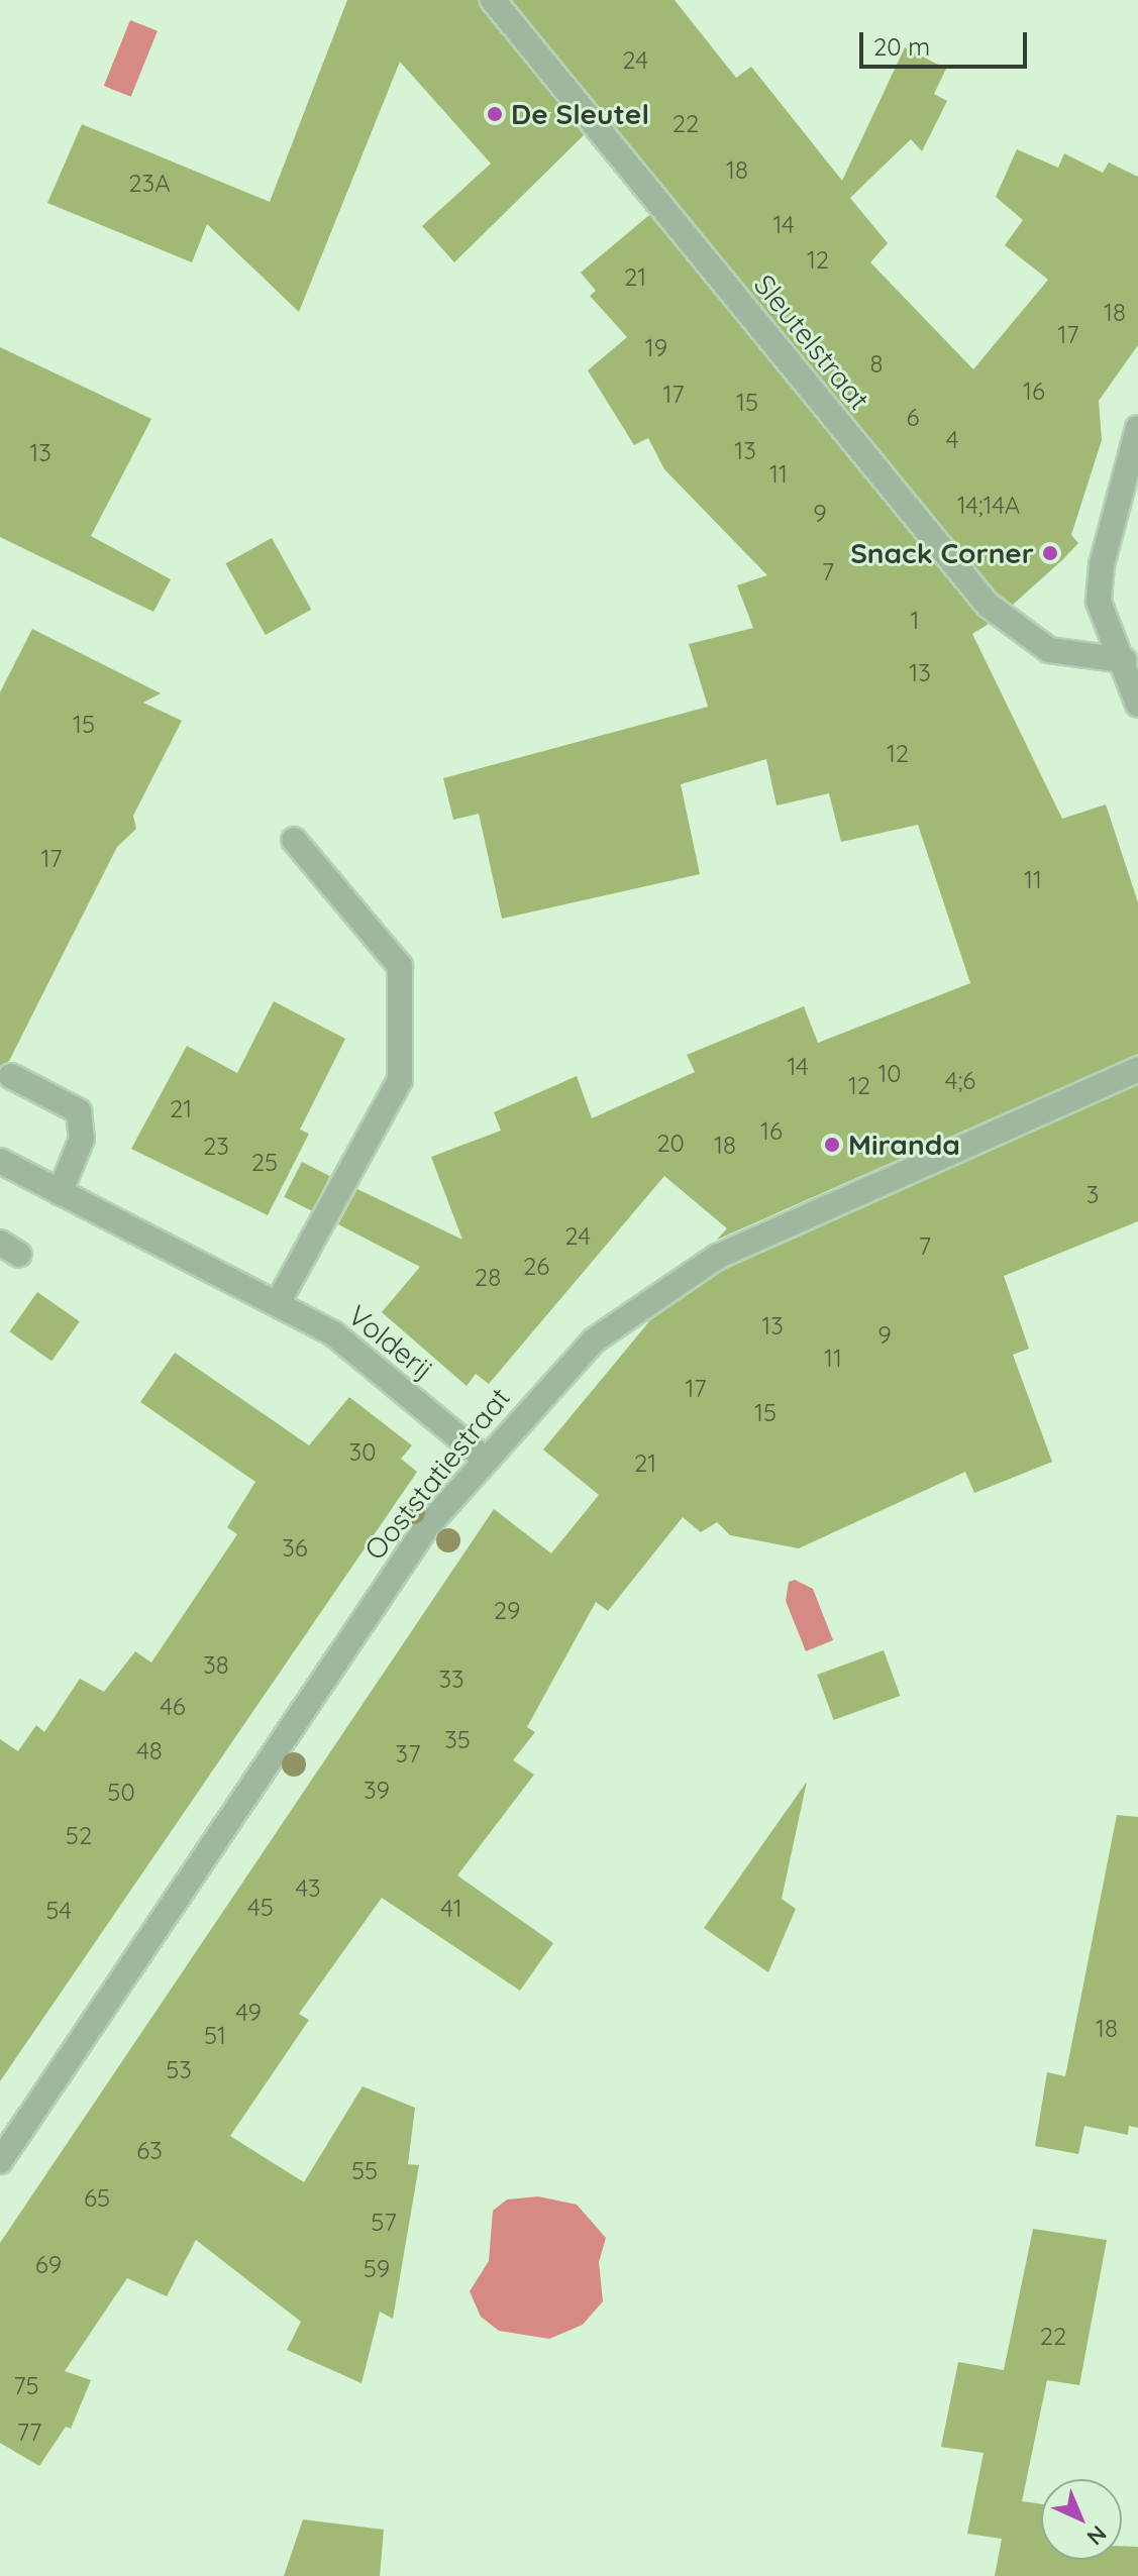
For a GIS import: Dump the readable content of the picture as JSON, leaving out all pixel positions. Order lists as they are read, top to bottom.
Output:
{
  "streets": {
    "street": ["Sleutelstraat", "Volderij", "Ooststatiestraat"]
  },
  "crossings": [
    ["Volderij", "Ooststatiestraat"]
  ],
  "places": ["De Sleutel", "Snack Corner", "Miranda"],
  "house_numbers": [
    "24",
    "22",
    "18",
    "23A",
    "14",
    "12",
    "21",
    "18",
    "17",
    "19",
    "8",
    "16",
    "17",
    "15",
    "6",
    "4",
    "13",
    "13",
    "11",
    "14;14A",
    "9",
    "7",
    "1",
    "13",
    "15",
    "12",
    "17",
    "11",
    "14",
    "10",
    "4;6",
    "12",
    "21",
    "16",
    "20",
    "18",
    "23",
    "25",
    "3",
    "24",
    "7",
    "26",
    "28",
    "13",
    "9",
    "11",
    "17",
    "15",
    "30",
    "21",
    "36",
    "29",
    "38",
    "33",
    "46",
    "35",
    "48",
    "37",
    "39",
    "50",
    "52",
    "43",
    "45",
    "41",
    "54",
    "49",
    "18",
    "51",
    "53",
    "63",
    "55",
    "65",
    "57",
    "69",
    "59",
    "22",
    "75",
    "77"
  ],
  "scale_bar": "20 m",
  "north": "bottom right"
}
